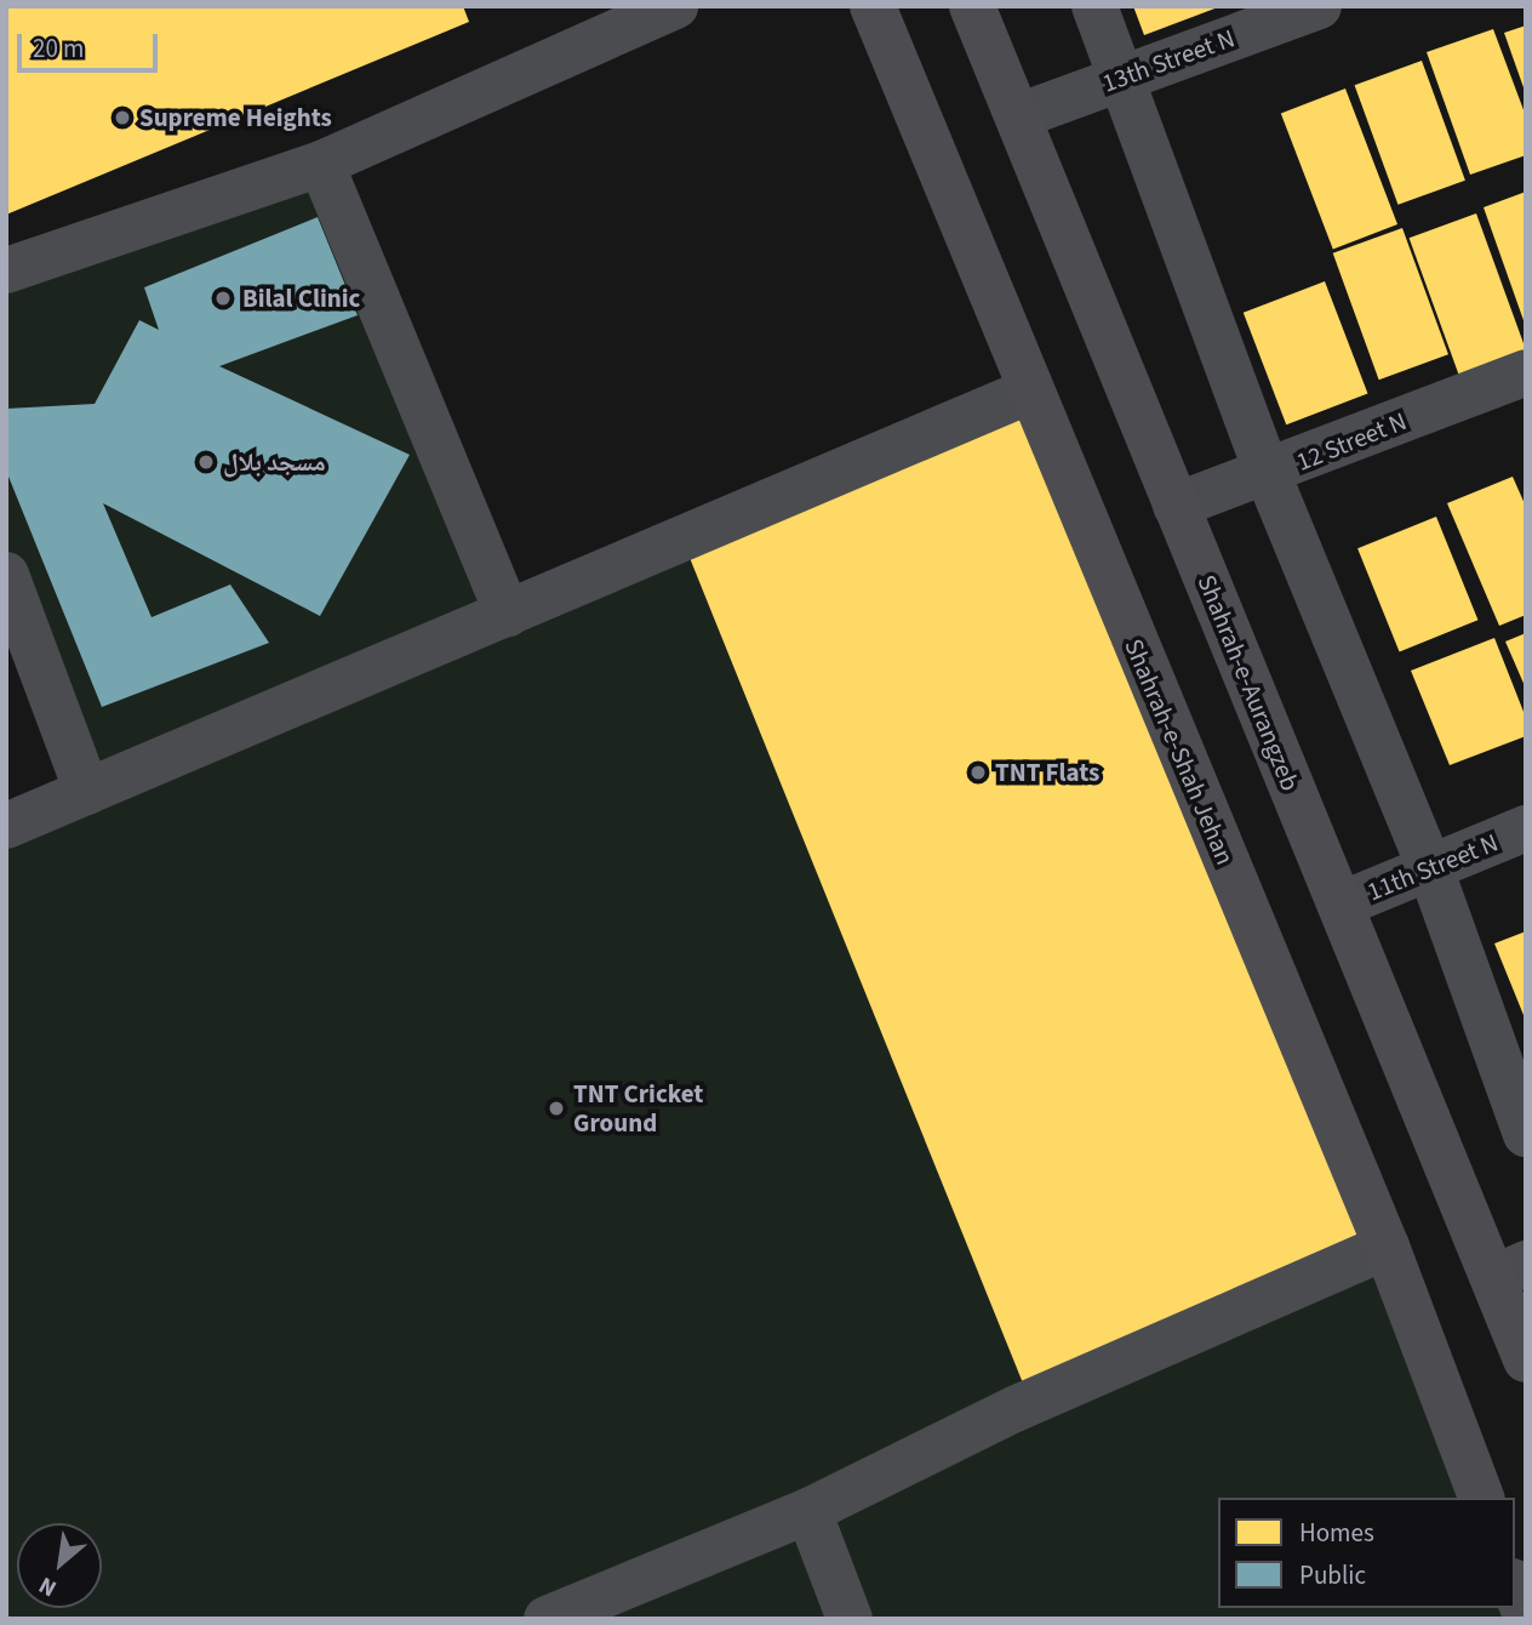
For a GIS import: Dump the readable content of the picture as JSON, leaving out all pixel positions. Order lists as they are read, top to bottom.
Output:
{
  "streets": {
    "main road": ["Shahrah-e-Aurangzeb", "Shahrah-e-Shah Jehan"],
    "street": ["13th Street N", "12 Street N", "11th Street N"]
  },
  "crossings": [
    ["13th Street N", "Shahrah-e-Aurangzeb"],
    ["12 Street N", "Shahrah-e-Aurangzeb"],
    ["Shahrah-e-Aurangzeb", "11th Street N"]
  ],
  "places": [
    "Supreme Heights",
    "Bilal Clinic",
    "مسجد بلال",
    "TNT Flats",
    "TNT Cricket Ground"
  ],
  "legend": ["Homes", "Public"],
  "scale_bar": "20 m",
  "north": "bottom left"
}
